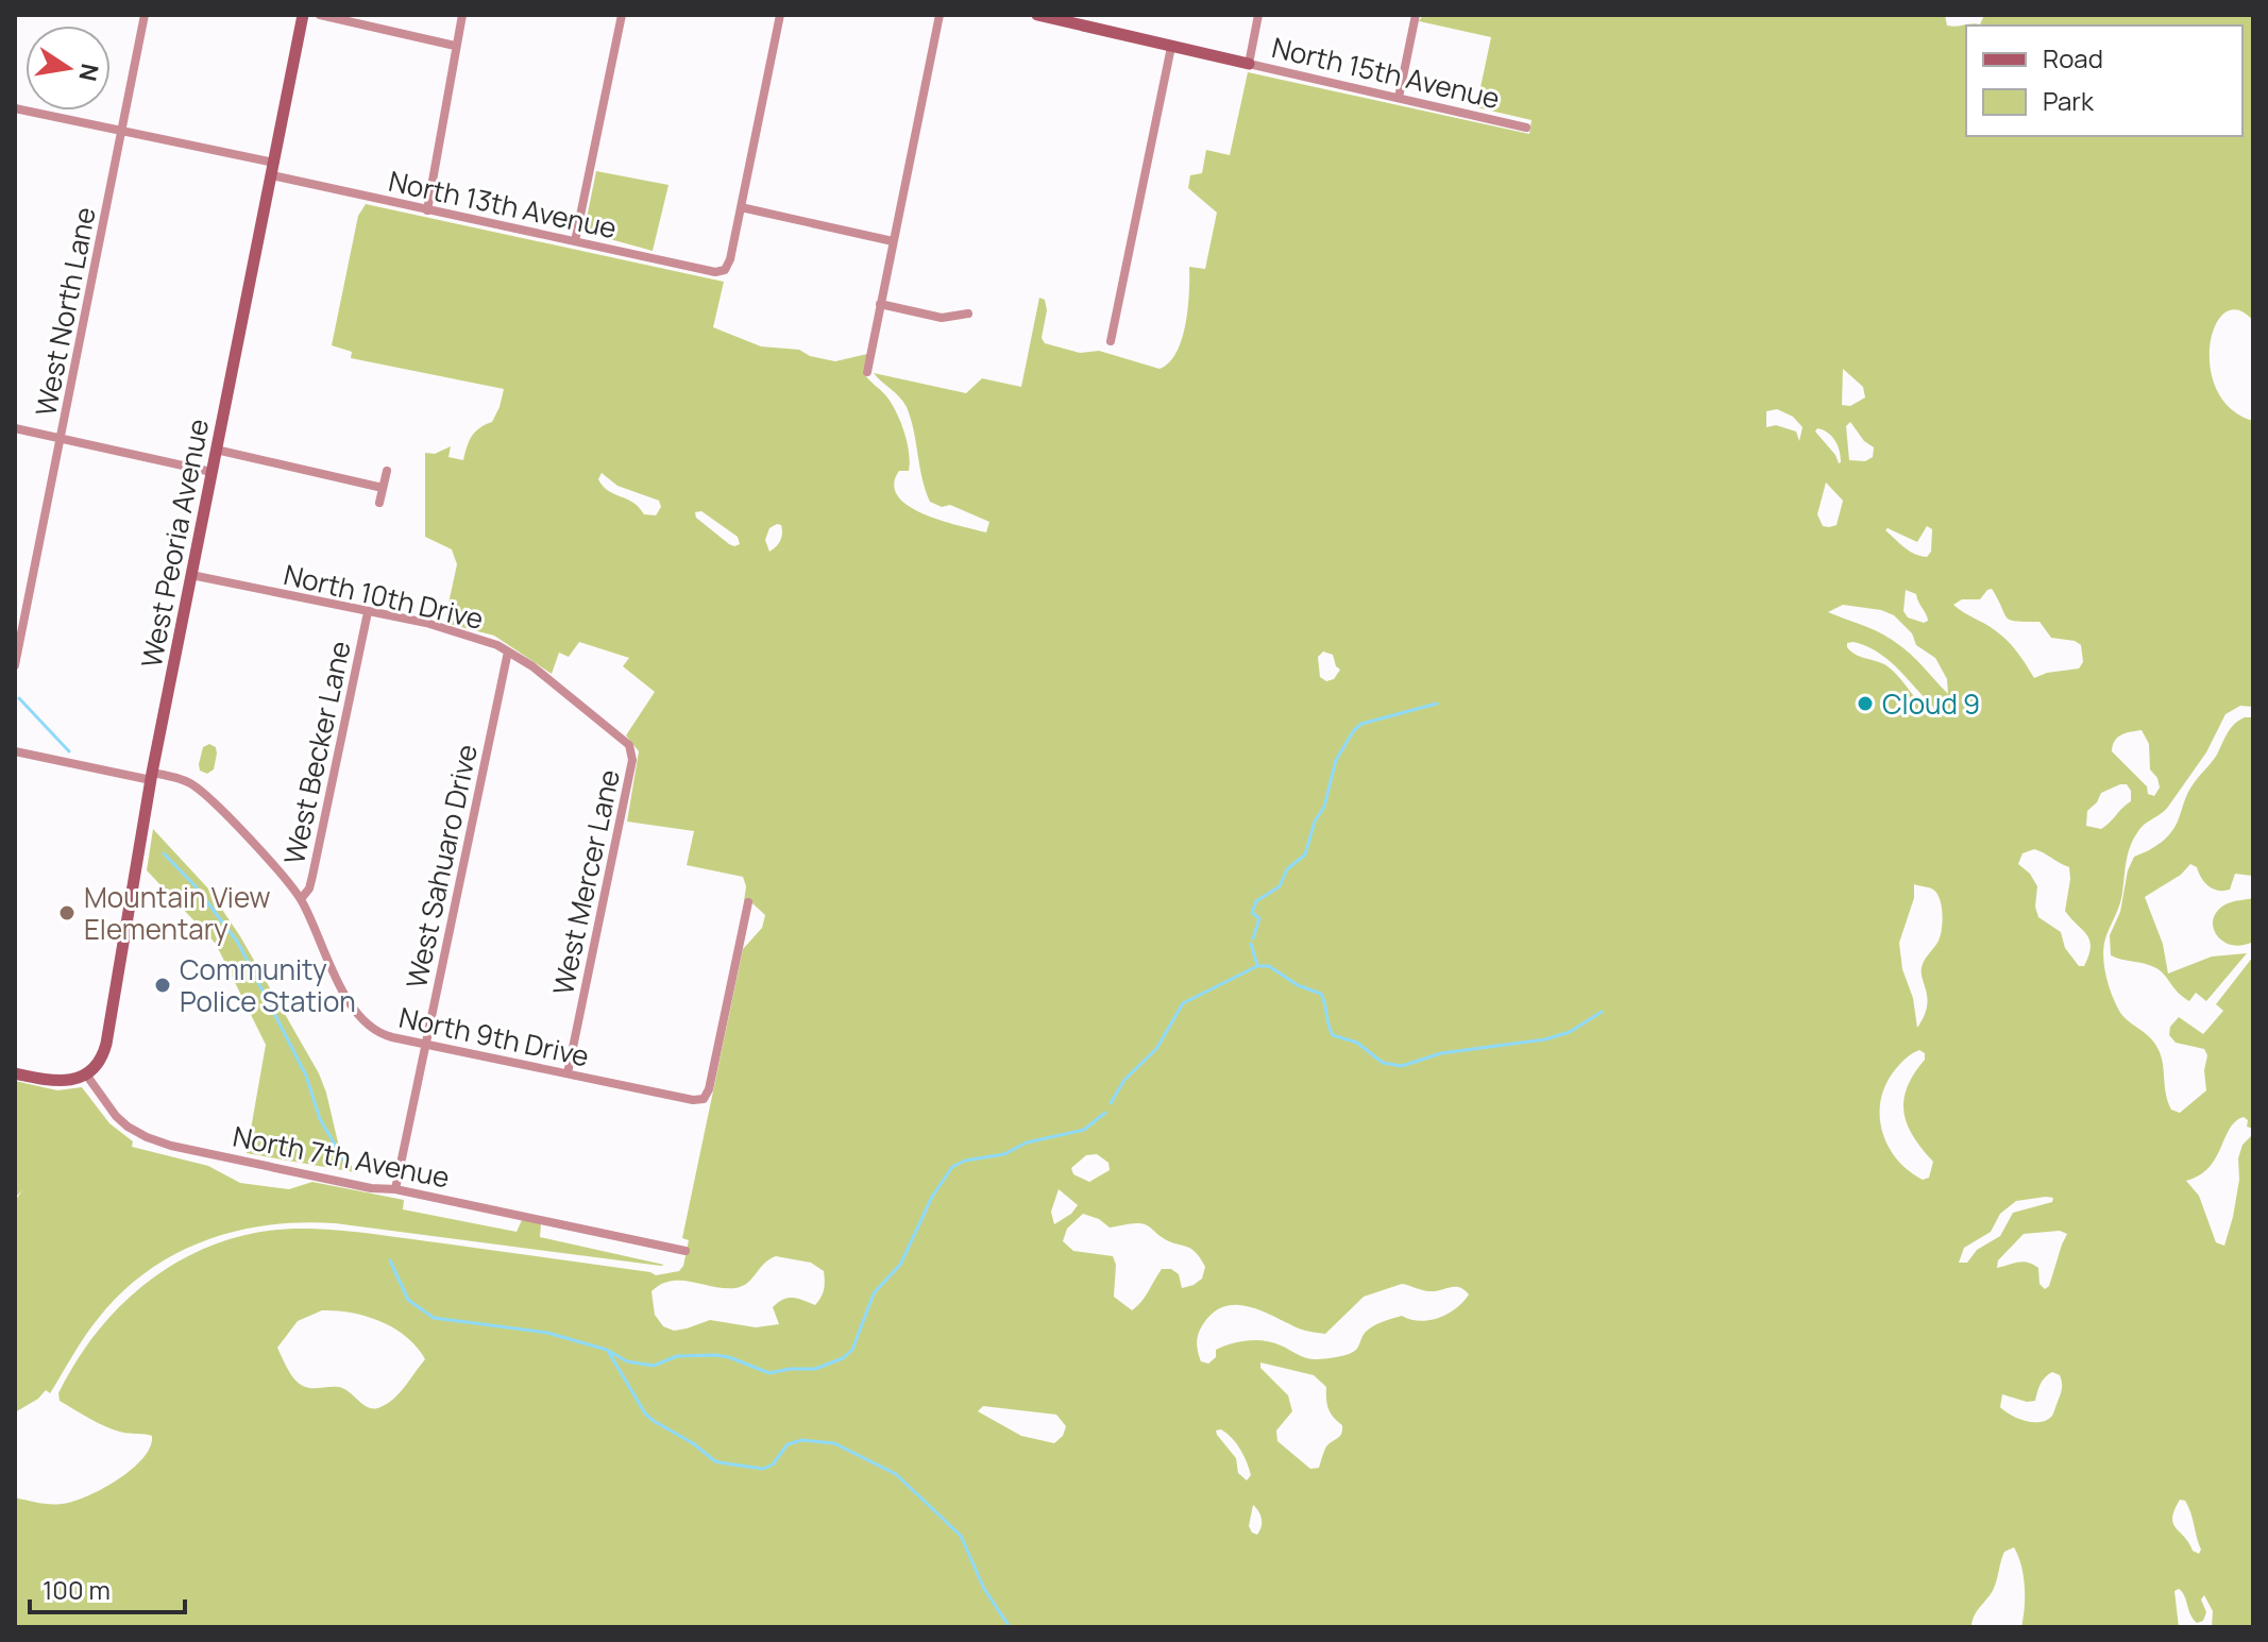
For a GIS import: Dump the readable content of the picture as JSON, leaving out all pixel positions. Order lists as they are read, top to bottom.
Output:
{
  "streets": {
    "main road": ["North 15th Avenue", "West Peoria Avenue"],
    "street": [
      "North 13th Avenue",
      "West North Lane",
      "North 10th Drive",
      "West Becker Lane",
      "West Sahuaro Drive",
      "West Mercer Lane",
      "North 9th Drive",
      "North 7th Avenue"
    ]
  },
  "crossings": [
    ["North 13th Avenue", "West North Lane"],
    ["North 13th Avenue", "West Peoria Avenue"],
    ["West Peoria Avenue", "North 10th Drive"],
    ["West Peoria Avenue", "North 9th Drive"],
    ["West Peoria Avenue", "North 7th Avenue"],
    ["North 10th Drive", "West Becker Lane"],
    ["North 10th Drive", "West Sahuaro Drive"],
    ["North 10th Drive", "West Mercer Lane"],
    ["West Becker Lane", "North 9th Drive"],
    ["West Sahuaro Drive", "North 9th Drive"],
    ["West Sahuaro Drive", "North 7th Avenue"],
    ["West Mercer Lane", "North 9th Drive"]
  ],
  "places": ["Cloud 9", "Mountain View Elementary", "Community Police Station"],
  "legend": ["Road", "Park"],
  "scale_bar": "100 m",
  "north": "right"
}
